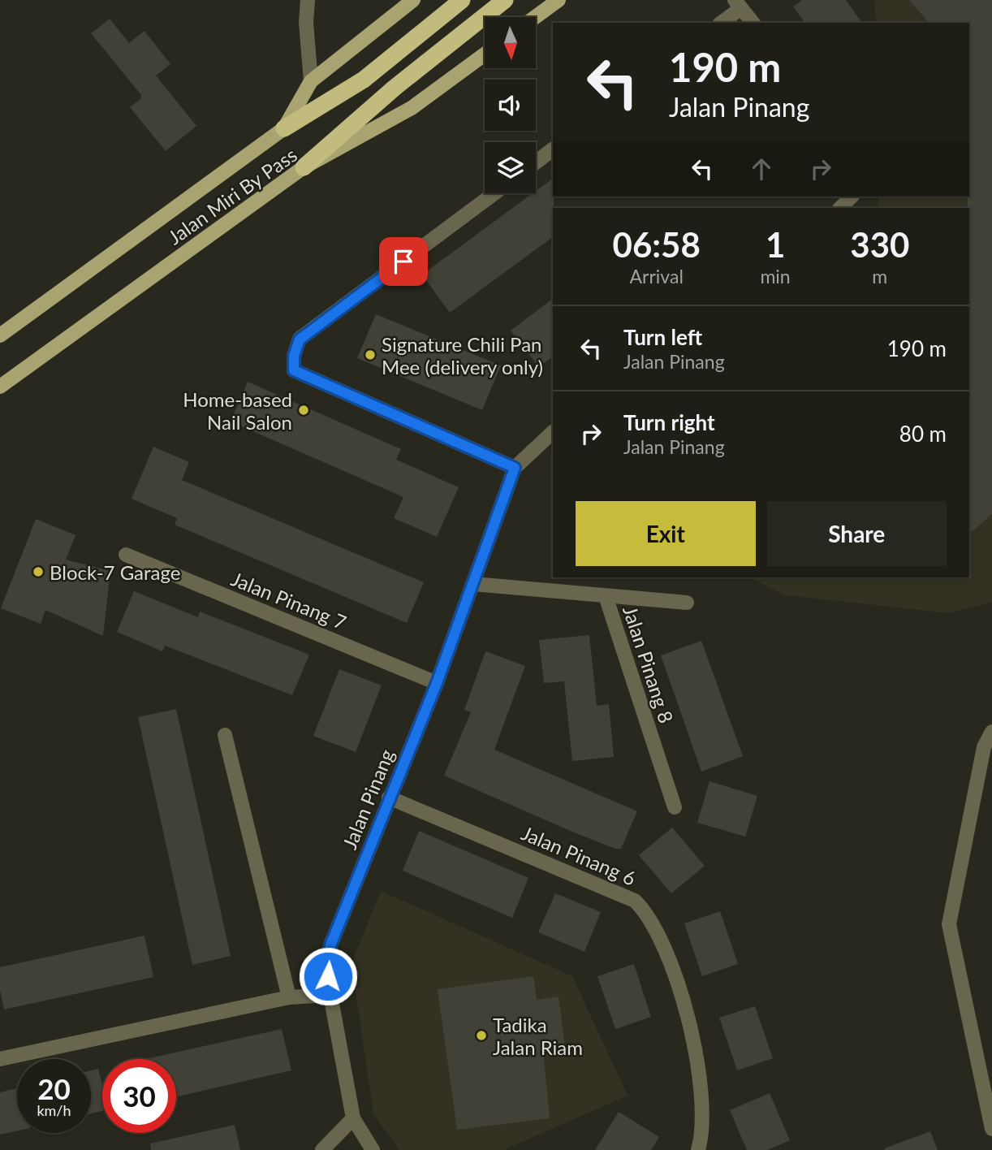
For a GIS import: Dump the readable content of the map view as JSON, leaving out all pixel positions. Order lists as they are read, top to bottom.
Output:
{
  "streets": {
    "main road": ["Jalan Miri By Pass"],
    "street": [
      "Jalan Pinang 7",
      "Jalan Pinang 8",
      "Jalan Pinang",
      "Jalan Pinang 6"
    ]
  },
  "crossings": [
    ["Jalan Pinang 7", "Jalan Pinang"],
    ["Jalan Pinang 8", "Jalan Pinang"],
    ["Jalan Pinang", "Jalan Pinang 6"]
  ],
  "places": [
    "Signature Chili Pan Mee (delivery only)",
    "Home-based Nail Salon",
    "Block-7 Garage",
    "Tadika Jalan Riam"
  ],
  "north": "bottom",
  "page": {
    "turn": ["190 m", "Jalan Pinang"],
    "eta": [
      "06:58",
      "Arrival",
      "1",
      "min",
      "330",
      "m"
    ],
    "list": [
      {
        "name": "Turn left",
        "note": "Jalan Pinang",
        "value": "190 m"
      },
      {
        "name": "Turn right",
        "note": "Jalan Pinang",
        "value": "80 m"
      }
    ],
    "buttons": ["Exit", "Share"],
    "speed": "20 km/h",
    "limit": "30"
  }
}
